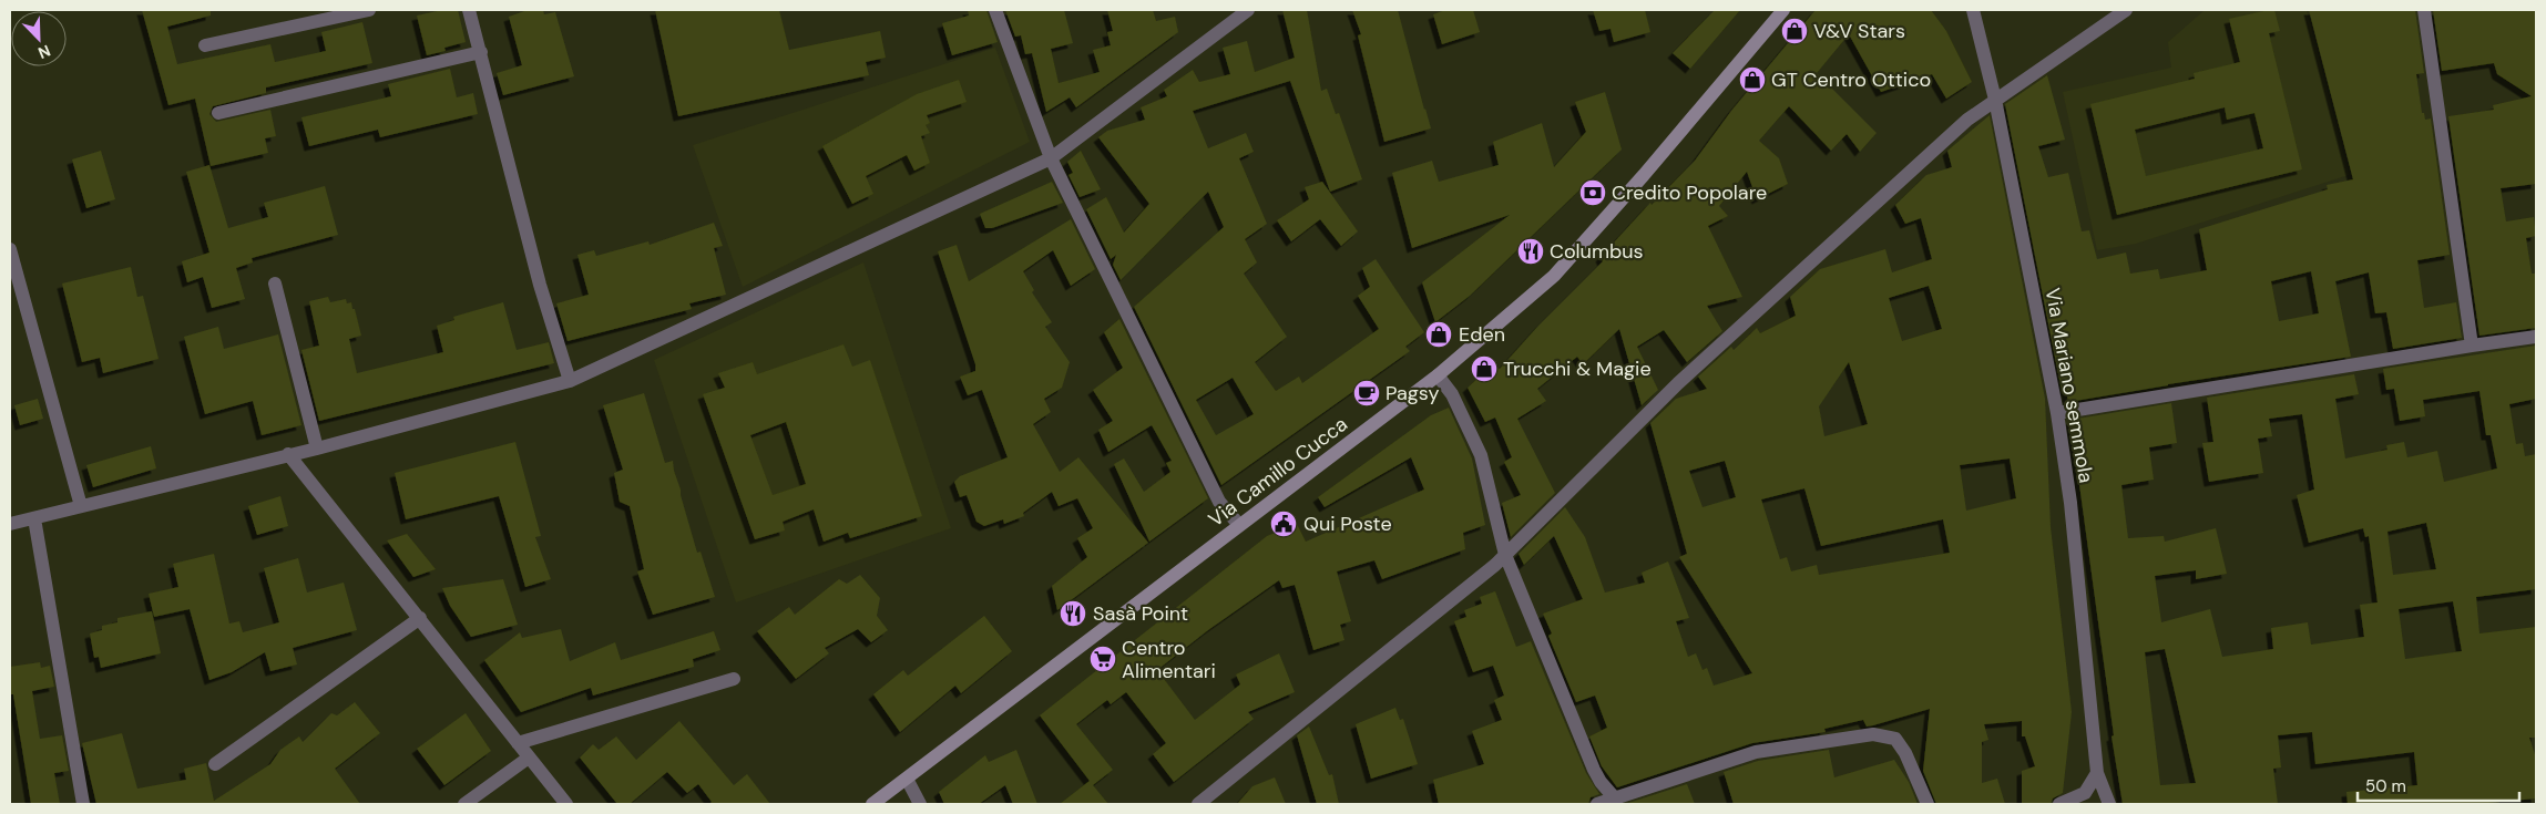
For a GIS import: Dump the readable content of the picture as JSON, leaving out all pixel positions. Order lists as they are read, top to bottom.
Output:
{
  "streets": {
    "street": ["Via Mariano semmola", "Via Camillo Cucca"]
  },
  "places": {
    "shop": [
      "V&V Stars",
      "GT Centro Ottico",
      "Eden",
      "Trucchi & Magie"
    ],
    "bank": ["Credito Popolare"],
    "restaurant": ["Columbus", "Sasà Point"],
    "cafe": ["Pagsy"],
    "public building": ["Qui Poste"],
    "supermarket": ["Centro Alimentari"]
  },
  "scale_bar": "50 m",
  "north": "bottom right"
}
